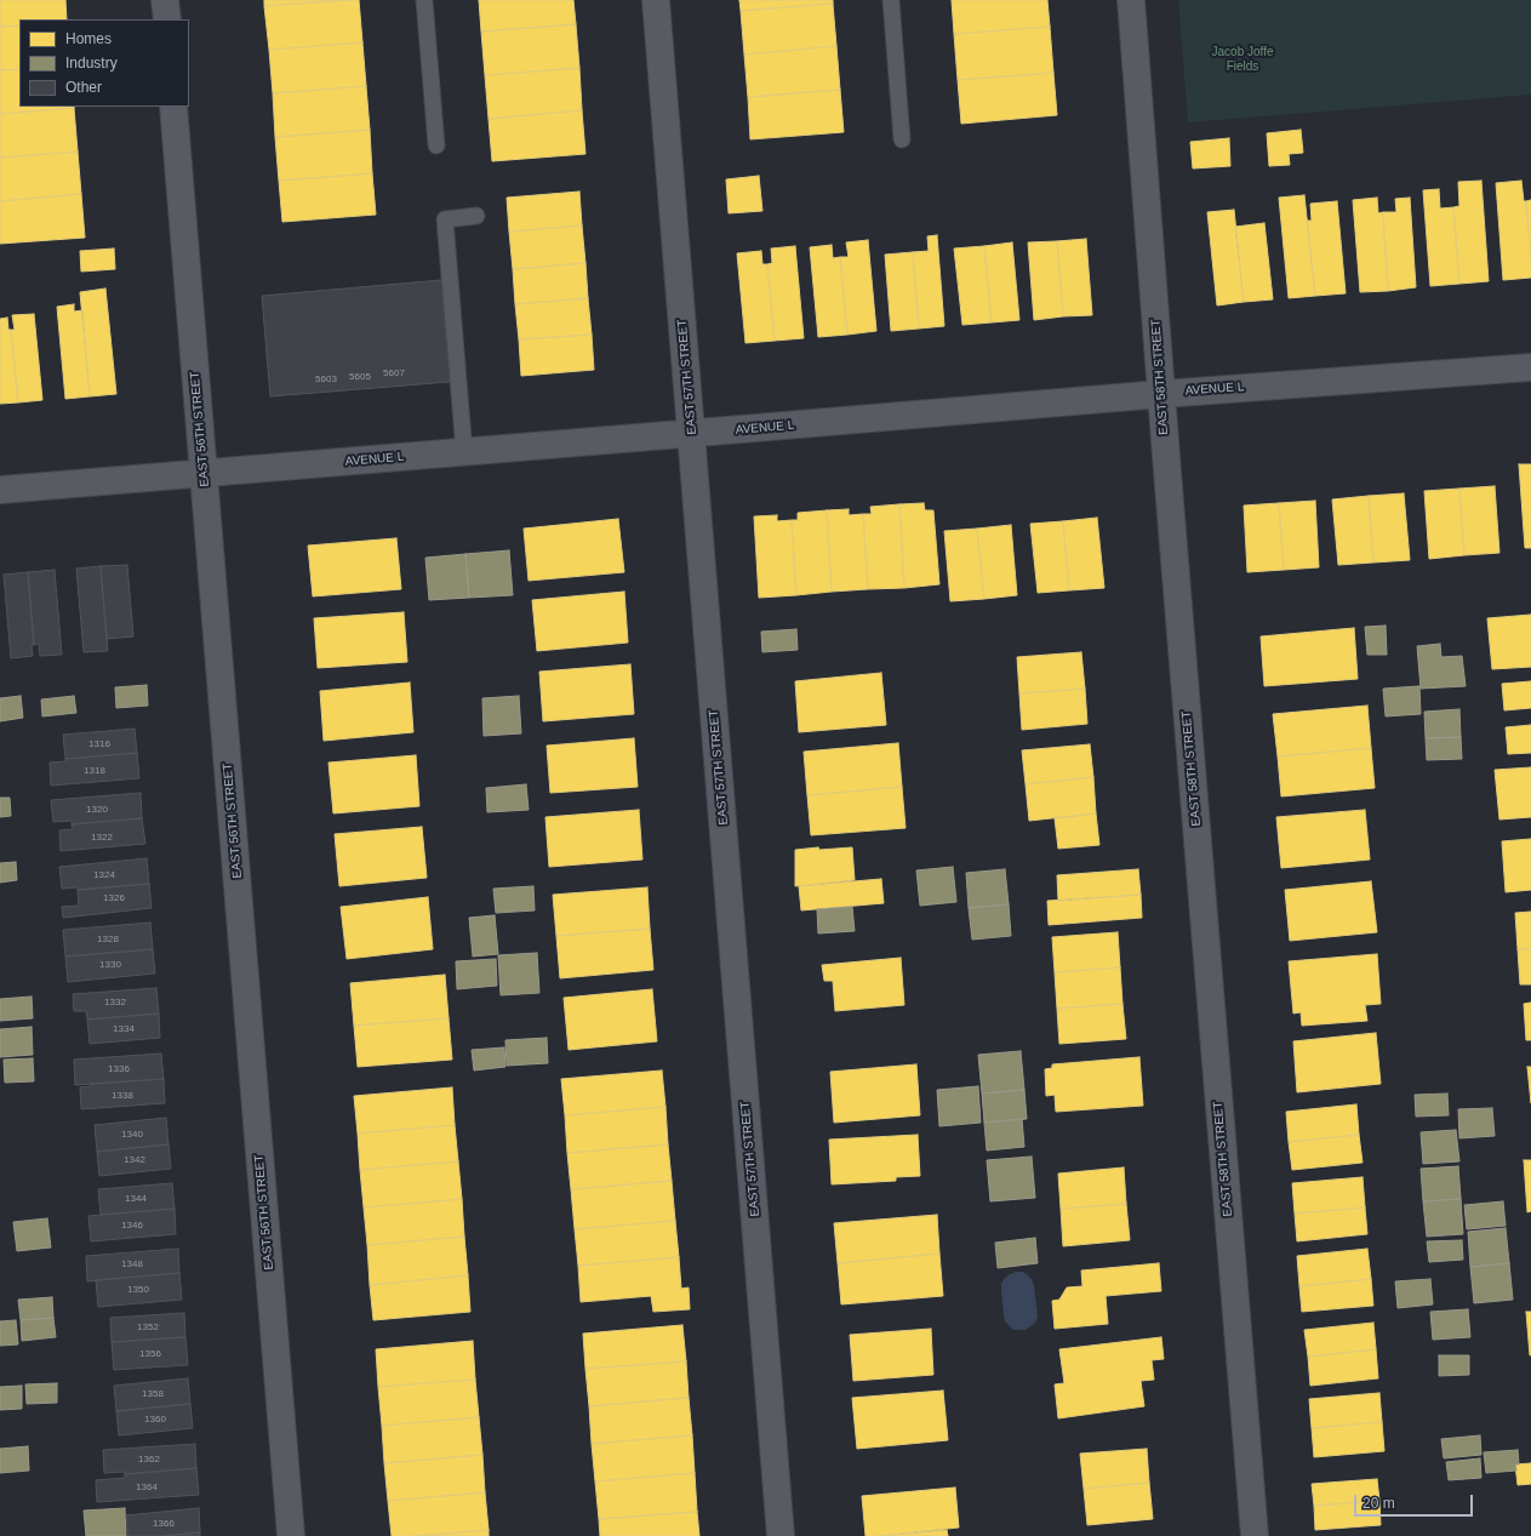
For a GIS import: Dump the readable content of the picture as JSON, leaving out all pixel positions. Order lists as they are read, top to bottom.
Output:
{
  "streets": {
    "street": [
      "EAST 57TH STREET",
      "EAST 58TH STREET",
      "AVENUE L",
      "EAST 56TH STREET"
    ]
  },
  "crossings": [
    ["EAST 57TH STREET", "AVENUE L"],
    ["EAST 58TH STREET", "AVENUE L"],
    ["AVENUE L", "EAST 56TH STREET"]
  ],
  "parks": ["Jacob Joffe Fields"],
  "house_numbers": [
    "5607",
    "5605",
    "5603",
    "1316",
    "1318",
    "1320",
    "1322",
    "1324",
    "1326",
    "1328",
    "1330",
    "1332",
    "1334",
    "1336",
    "1338",
    "1340",
    "1342",
    "1344",
    "1346",
    "1348",
    "1350",
    "1352",
    "1356",
    "1358",
    "1360",
    "1362",
    "1364",
    "1366"
  ],
  "legend": ["Homes", "Industry", "Other"],
  "scale_bar": "20 m"
}
